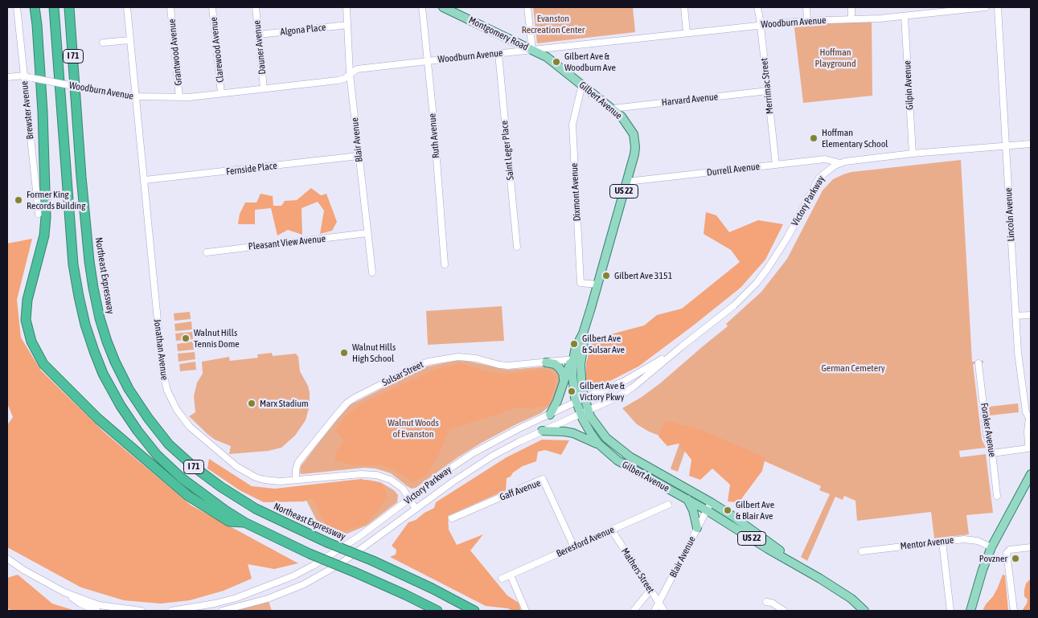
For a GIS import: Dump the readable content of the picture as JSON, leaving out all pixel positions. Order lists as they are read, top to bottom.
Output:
{
  "streets": {
    "highway": ["I 71", "Northeast Expressway"],
    "main road": ["Montgomery Road", "Gilbert Avenue", "US 22"],
    "street": [
      "Woodburn Avenue",
      "Algona Place",
      "Dauner Avenue",
      "Clarewood Avenue",
      "Grantwood Avenue",
      "Gilpin Avenue",
      "Merrimac Street",
      "Harvard Avenue",
      "Brewster Avenue",
      "Ruth Avenue",
      "Blair Avenue",
      "Saint Leger Place",
      "Fernside Place",
      "Durrell Avenue",
      "Dixmont Avenue",
      "Victory Parkway",
      "Lincoln Avenue",
      "Pleasant View Avenue",
      "Jonathan Avenue",
      "Sulsar Street",
      "Foraker Avenue",
      "Gaff Avenue",
      "Beresford Avenue",
      "Mentor Avenue",
      "Mathers Street"
    ]
  },
  "crossings": [
    ["Woodburn Avenue", "Montgomery Road"],
    ["Woodburn Avenue", "Dauner Avenue"],
    ["Woodburn Avenue", "Clarewood Avenue"],
    ["Woodburn Avenue", "Grantwood Avenue"],
    ["Woodburn Avenue", "Gilpin Avenue"],
    ["Woodburn Avenue", "Merrimac Street"],
    ["Woodburn Avenue", "Gilbert Avenue"],
    ["Woodburn Avenue", "Brewster Avenue"],
    ["Woodburn Avenue", "Ruth Avenue"],
    ["Woodburn Avenue", "Blair Avenue"],
    ["Woodburn Avenue", "Saint Leger Place"],
    ["Woodburn Avenue", "Jonathan Avenue"],
    ["Algona Place", "Dauner Avenue"],
    ["Algona Place", "Blair Avenue"],
    ["Montgomery Road", "Gilbert Avenue"],
    ["Gilpin Avenue", "Victory Parkway"],
    ["Merrimac Street", "Harvard Avenue"],
    ["Merrimac Street", "Durrell Avenue"],
    ["Harvard Avenue", "Gilbert Avenue"],
    ["Gilbert Avenue", "Blair Avenue"],
    ["Gilbert Avenue", "Durrell Avenue"],
    ["Gilbert Avenue", "Dixmont Avenue"],
    ["Gilbert Avenue", "Victory Parkway"],
    ["Gilbert Avenue", "Sulsar Street"],
    ["Blair Avenue", "Fernside Place"],
    ["Blair Avenue", "Pleasant View Avenue"],
    ["Blair Avenue", "Mathers Street"],
    ["Fernside Place", "Jonathan Avenue"],
    ["Durrell Avenue", "Victory Parkway"],
    ["Victory Parkway", "Lincoln Avenue"],
    ["Victory Parkway", "Jonathan Avenue"],
    ["Lincoln Avenue", "Foraker Avenue"],
    ["Jonathan Avenue", "Sulsar Street"],
    ["Gaff Avenue", "Beresford Avenue"],
    ["Beresford Avenue", "Mathers Street"]
  ],
  "parks": [
    "Evanston Recreation Center",
    "Hoffman Playground",
    "German Cemetery",
    "Walnut Woods of Evanston"
  ],
  "places": [
    "Gilbert Ave & Woodburn Ave",
    "Hoffman Elementary School",
    "Former King Records Building",
    "Gilbert Ave 3151",
    "Walnut Hills Tennis Dome",
    "Gilbert Ave & Sulsar Ave",
    "Walnut Hills High School",
    "Gilbert Ave & Victory Pkwy",
    "Marx Stadium",
    "Gilbert Ave & Blair Ave",
    "Povzner"
  ]
}
